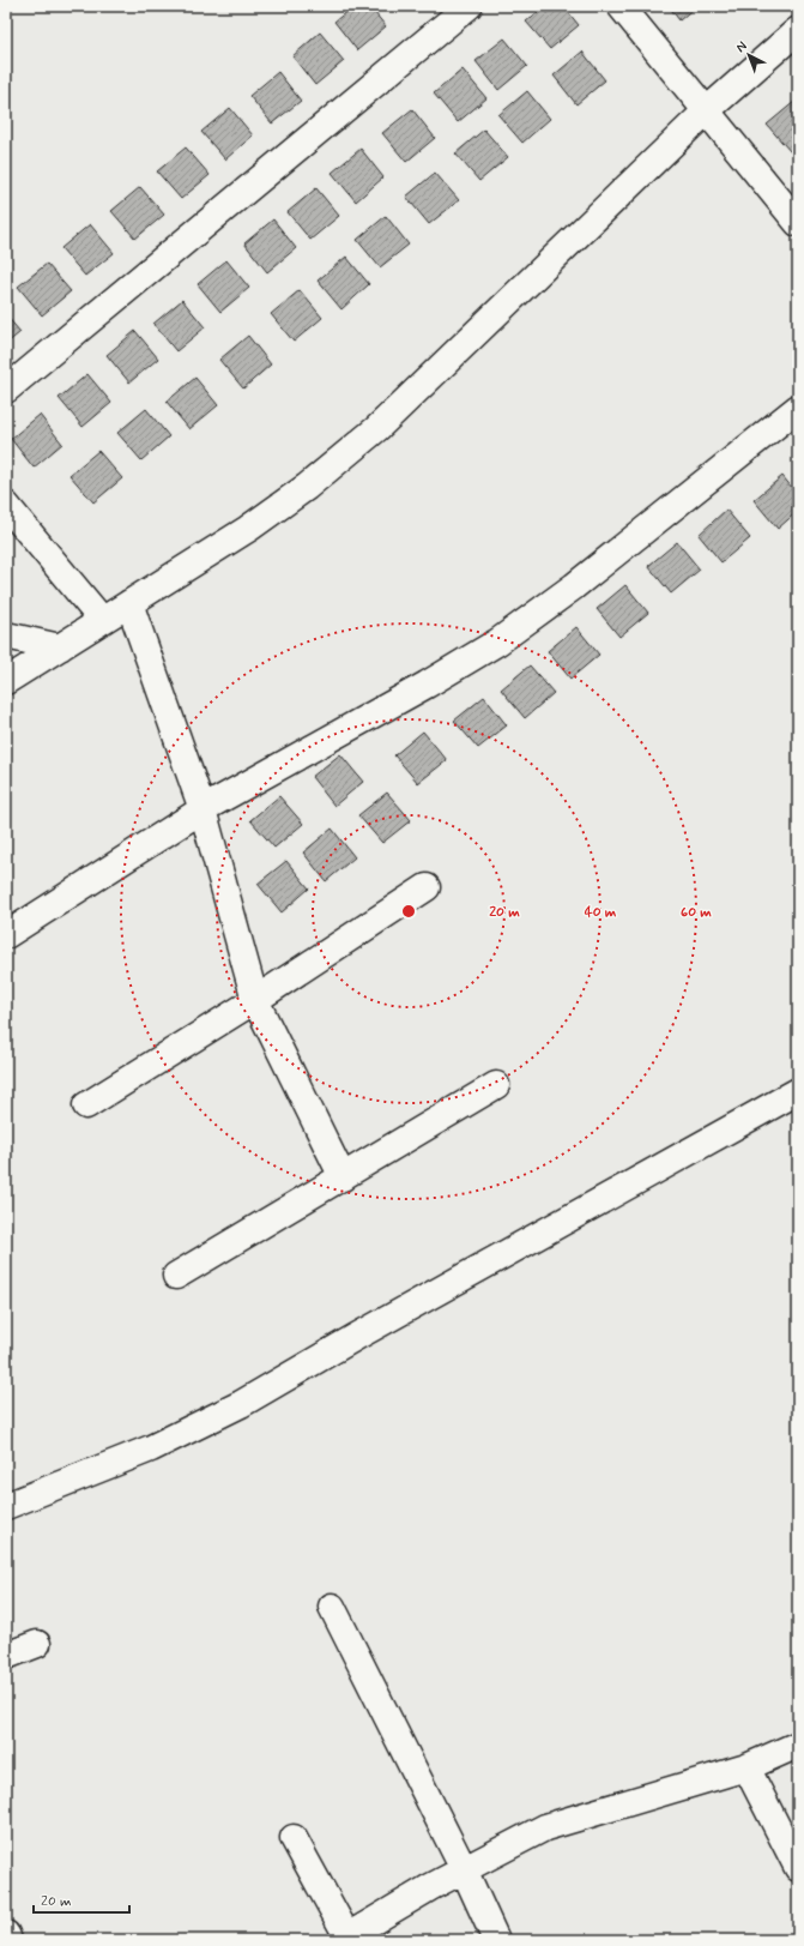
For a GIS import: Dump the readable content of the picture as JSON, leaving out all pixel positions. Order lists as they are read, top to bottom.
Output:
{
  "scale_bar": "20 m",
  "north": "top left",
  "rings": ["20 m", "40 m", "60 m"]
}
